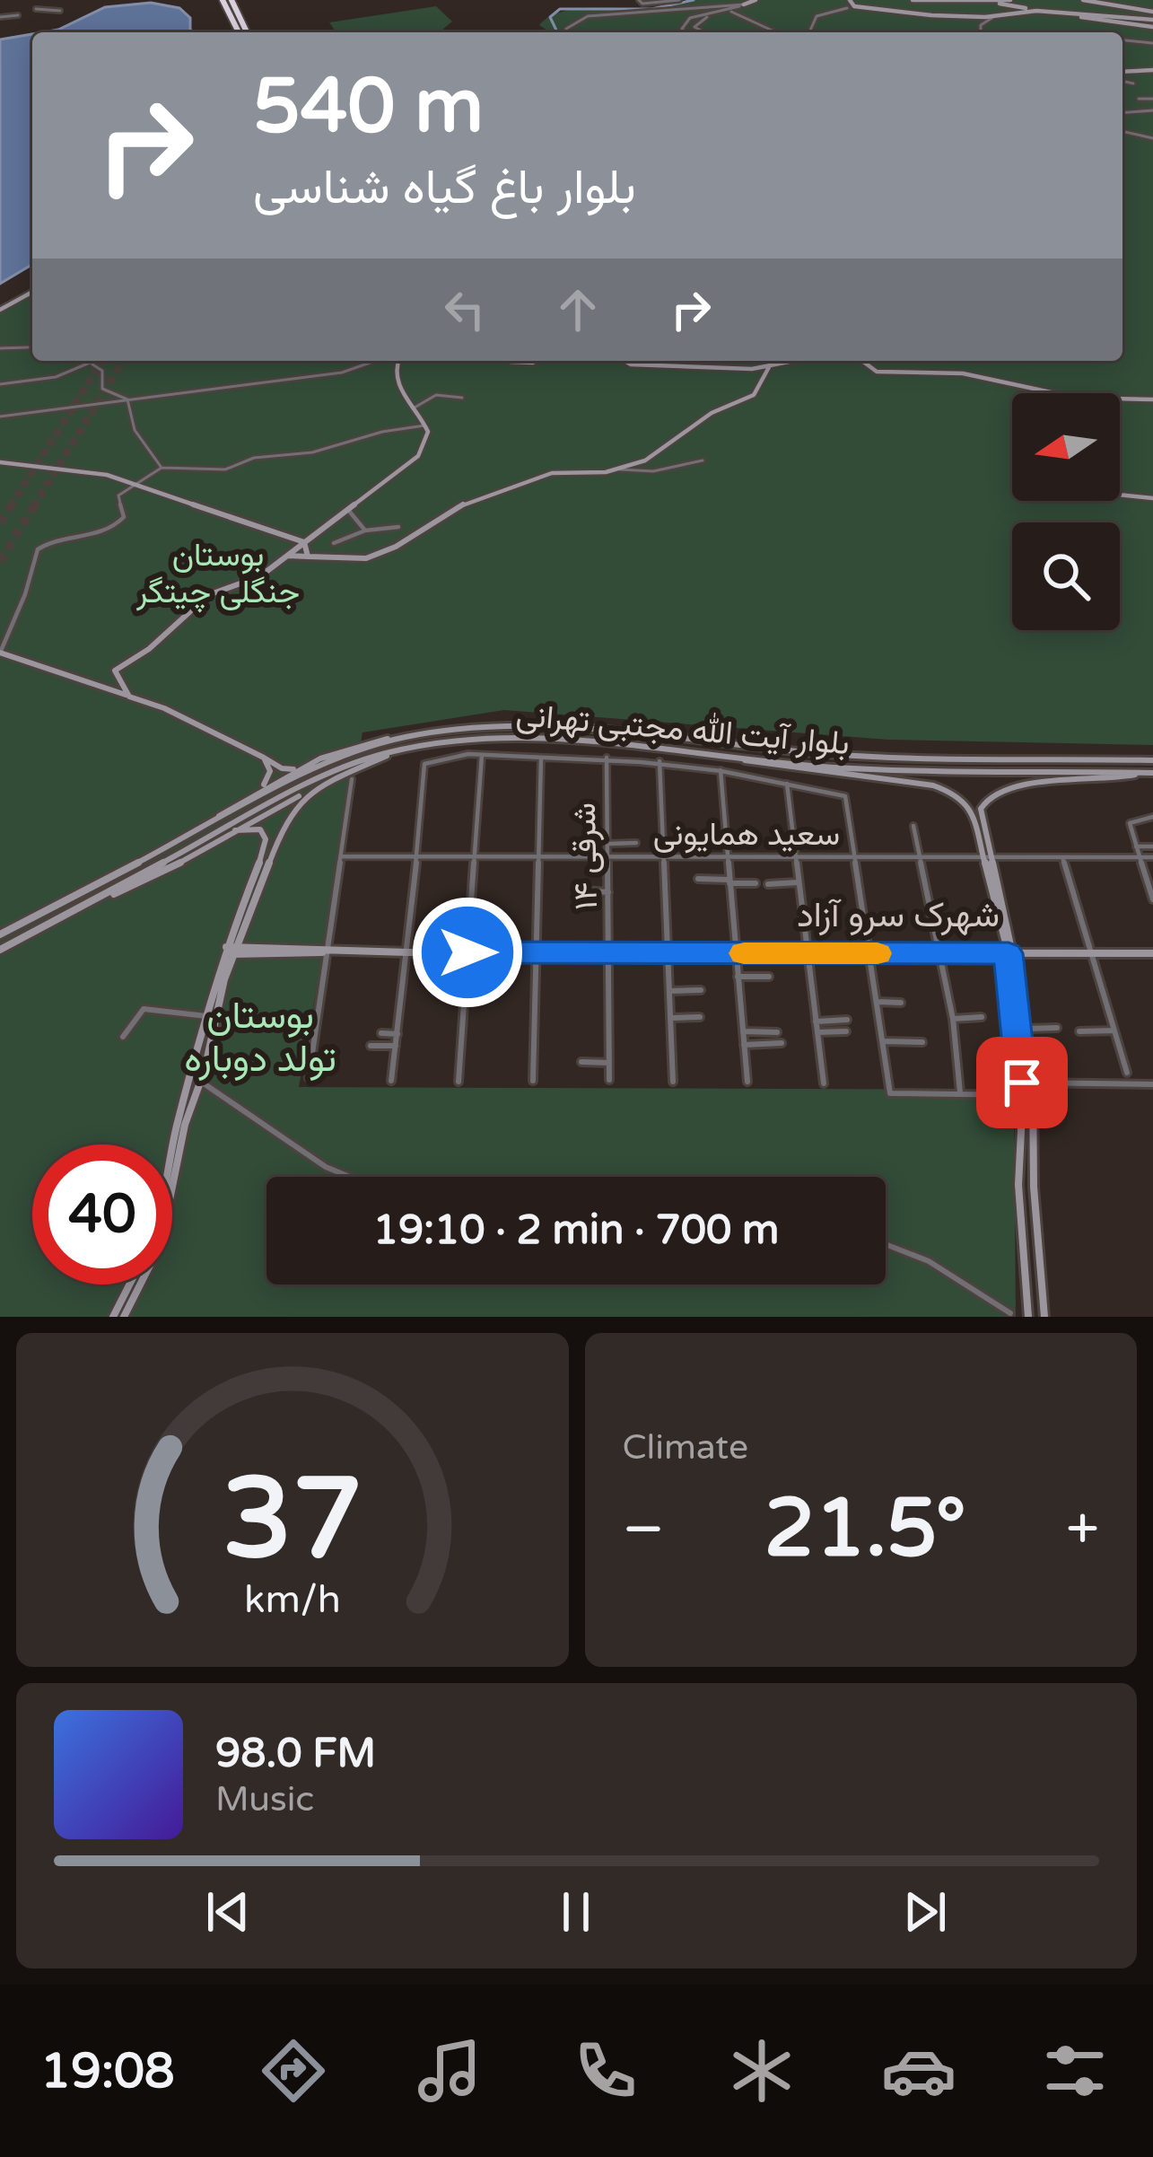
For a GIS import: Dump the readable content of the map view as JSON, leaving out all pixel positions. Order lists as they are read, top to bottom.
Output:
{
  "streets": {
    "street": ["بلوار آیت الله مجتبی تهرانی", "سعید همایونی", "۱۴ شرقی"]
  },
  "crossings": [
    ["سعید همایونی", "۱۴ شرقی"]
  ],
  "districts": ["شهرک سرو آزاد"],
  "parks": ["بوستان جنگلی چیتگر", "بوستان تولد دوباره"],
  "north": "left",
  "page": {
    "turn": ["540 m", "بلوار باغ گیاه شناسی"],
    "limit": "40",
    "trip": "19:10 · 2 min · 700 m",
    "tile": "Climate",
    "heat": ["−", "21.5°", "+"],
    "song": ["98.0 FM", "Music"],
    "tabs": "19:08",
    "gauge": ["37", "km/h"]
  }
}
